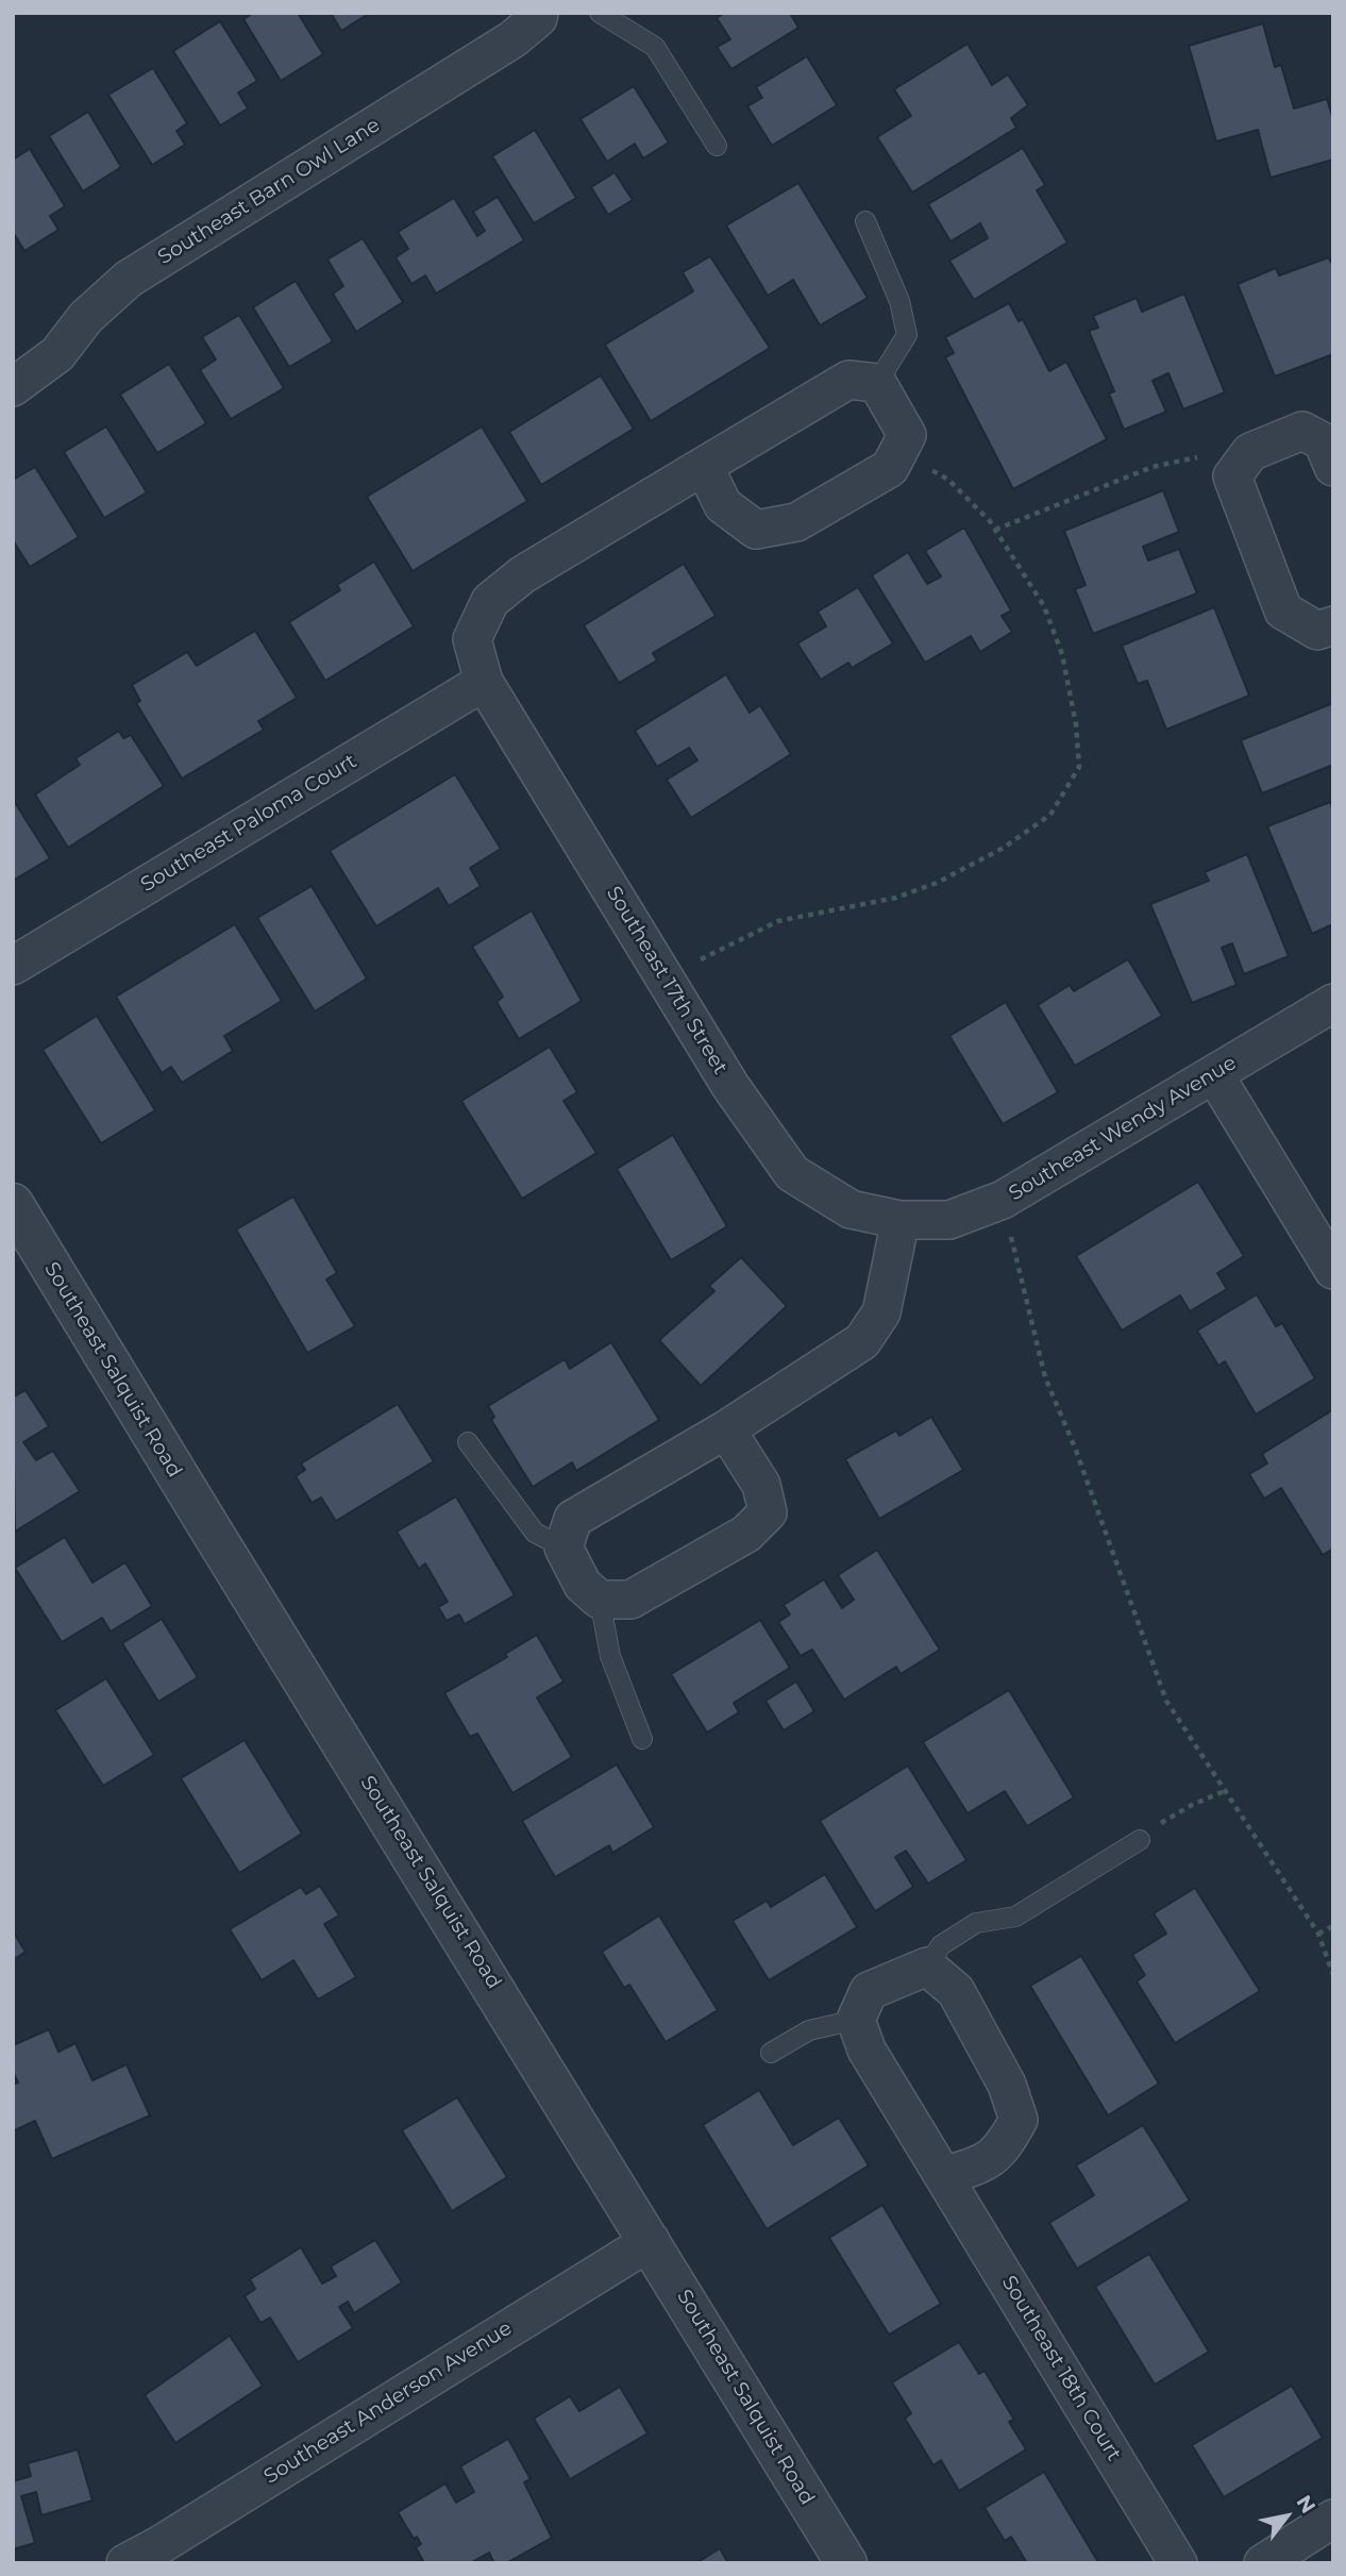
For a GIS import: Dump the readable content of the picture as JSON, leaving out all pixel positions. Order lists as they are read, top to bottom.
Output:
{
  "streets": {
    "street": [
      "Southeast Barn Owl Lane",
      "Southeast Paloma Court",
      "Southeast 17th Street",
      "Southeast Wendy Avenue",
      "Southeast Salquist Road",
      "Southeast 18th Court",
      "Southeast Anderson Avenue"
    ]
  },
  "crossings": [
    ["Southeast Paloma Court", "Southeast 17th Street"],
    ["Southeast 17th Street", "Southeast Wendy Avenue"],
    ["Southeast Salquist Road", "Southeast Anderson Avenue"]
  ],
  "north": "top right"
}
